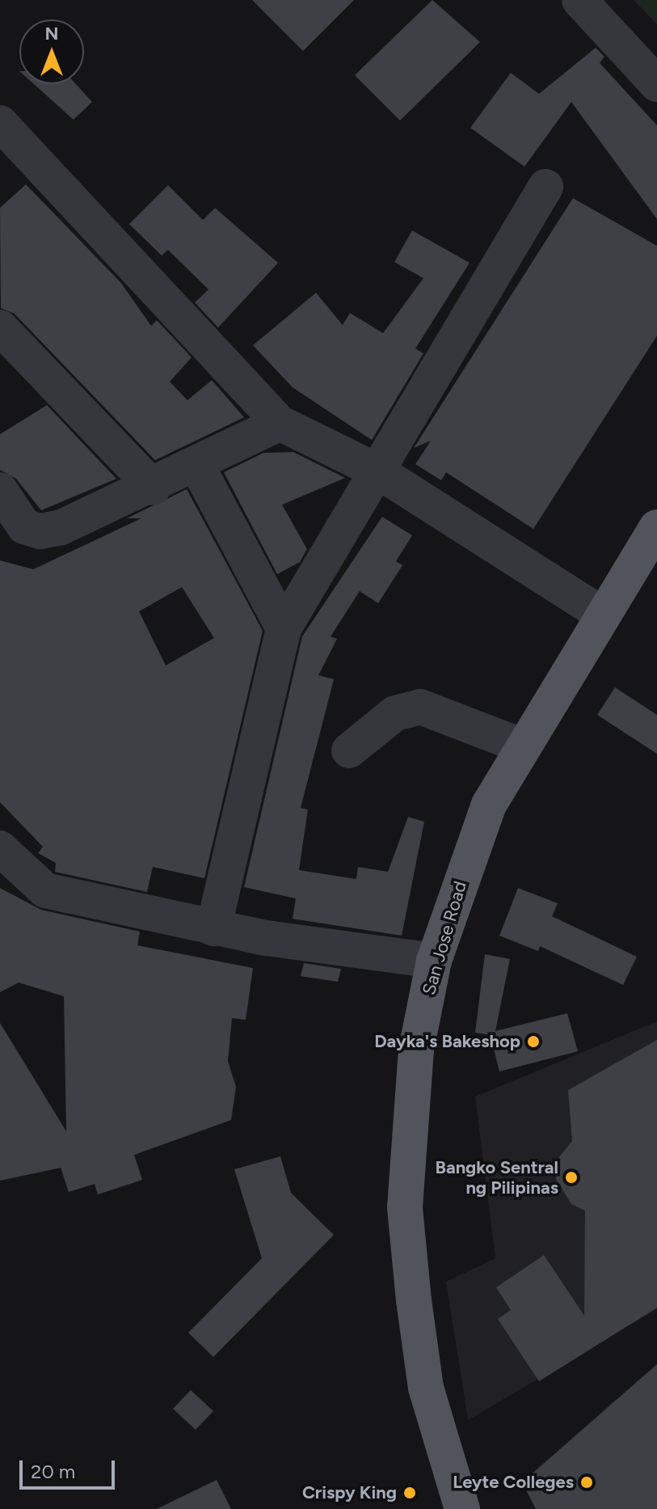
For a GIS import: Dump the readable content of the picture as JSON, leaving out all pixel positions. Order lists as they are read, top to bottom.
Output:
{
  "streets": {
    "main road": ["San Jose Road"]
  },
  "places": [
    "Dayka's Bakeshop",
    "Bangko Sentral ng Pilipinas",
    "Leyte Colleges",
    "Crispy King"
  ],
  "scale_bar": "20 m",
  "north": "top"
}
